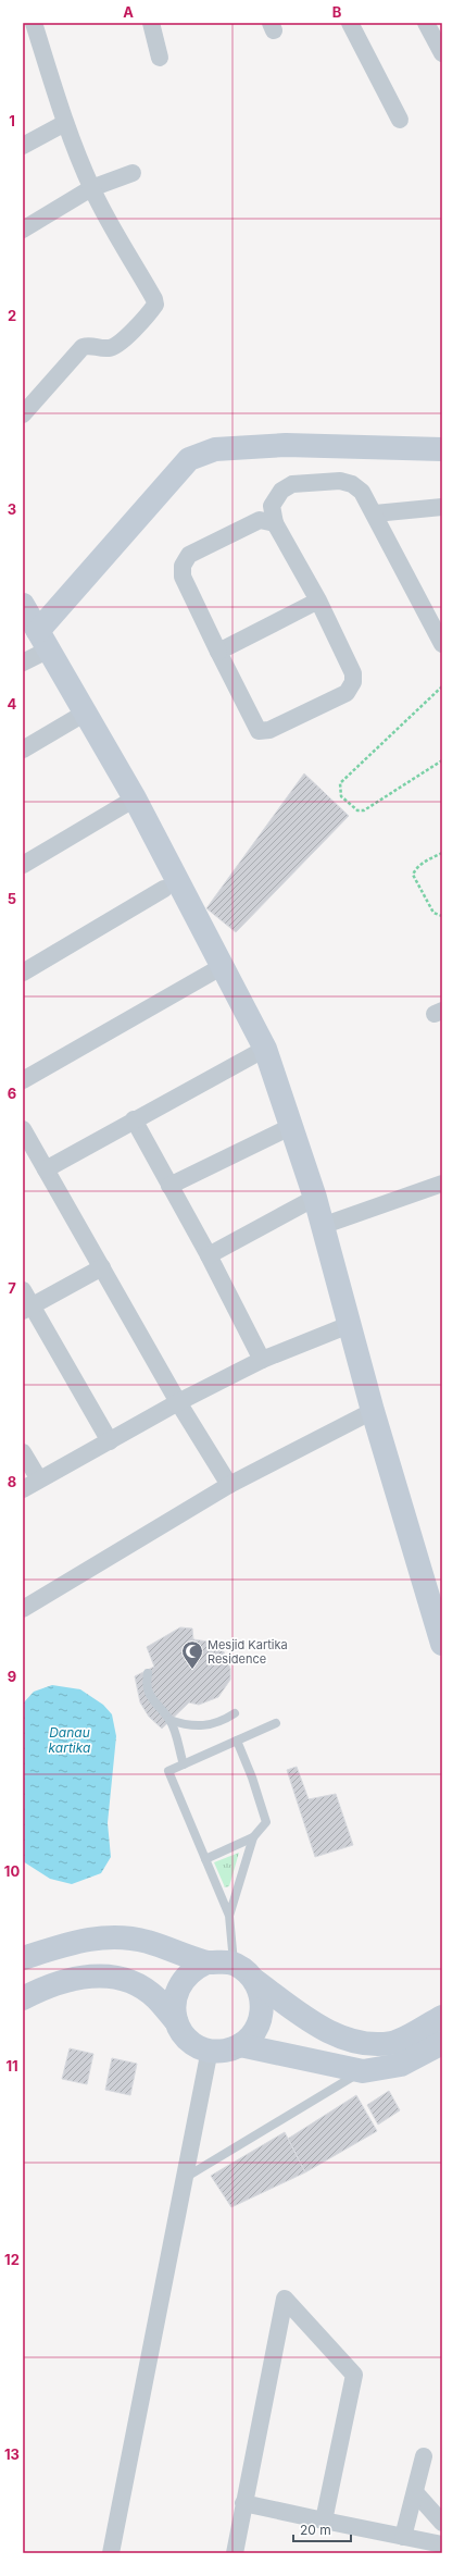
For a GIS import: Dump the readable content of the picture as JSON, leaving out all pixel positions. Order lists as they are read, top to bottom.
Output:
{
  "water": ["Danau kartika"],
  "places": {
    "mosque": ["Mesjid Kartika Residence"]
  },
  "scale_bar": "20 m",
  "grid": {
    "columns": ["A", "B"],
    "rows": [
      "1",
      "2",
      "3",
      "4",
      "5",
      "6",
      "7",
      "8",
      "9",
      "10",
      "11",
      "12",
      "13"
    ]
  }
}
